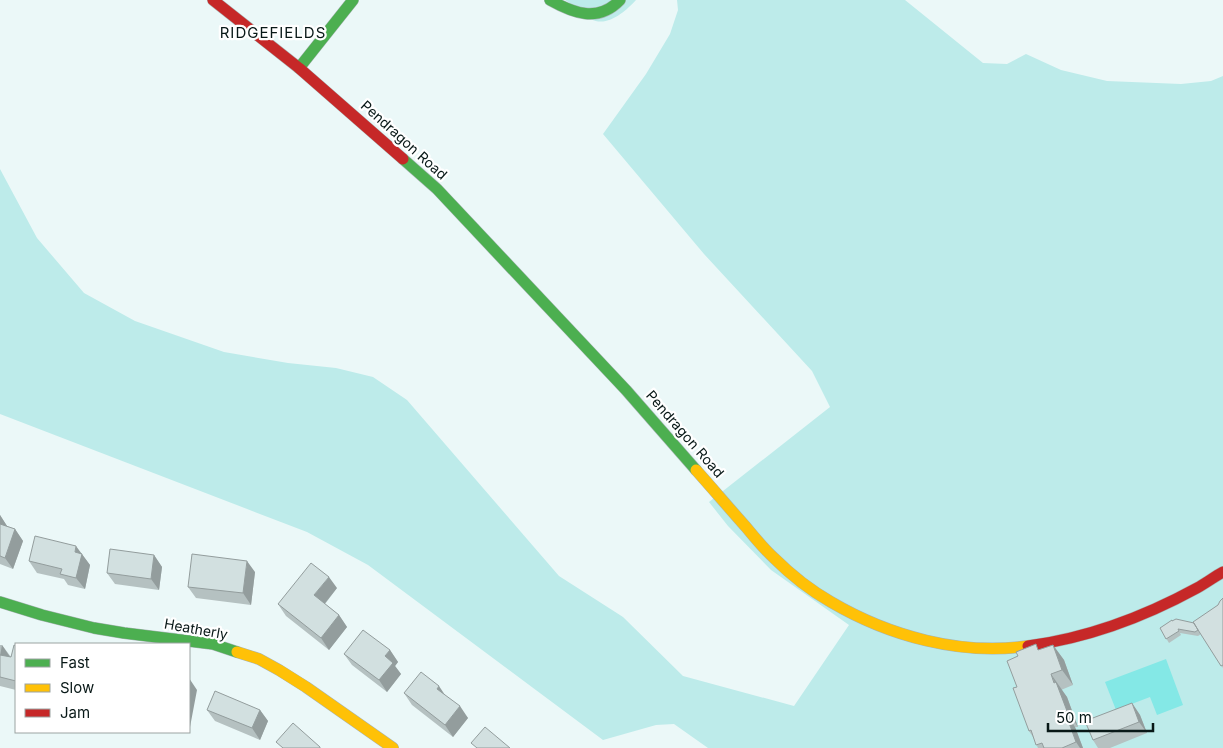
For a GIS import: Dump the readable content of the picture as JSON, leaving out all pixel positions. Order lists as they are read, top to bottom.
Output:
{
  "streets": {
    "street": ["Pendragon Road", "Heatherly"]
  },
  "districts": ["RIDGEFIELDS"],
  "legend": ["Fast", "Slow", "Jam"],
  "scale_bar": "50 m"
}
